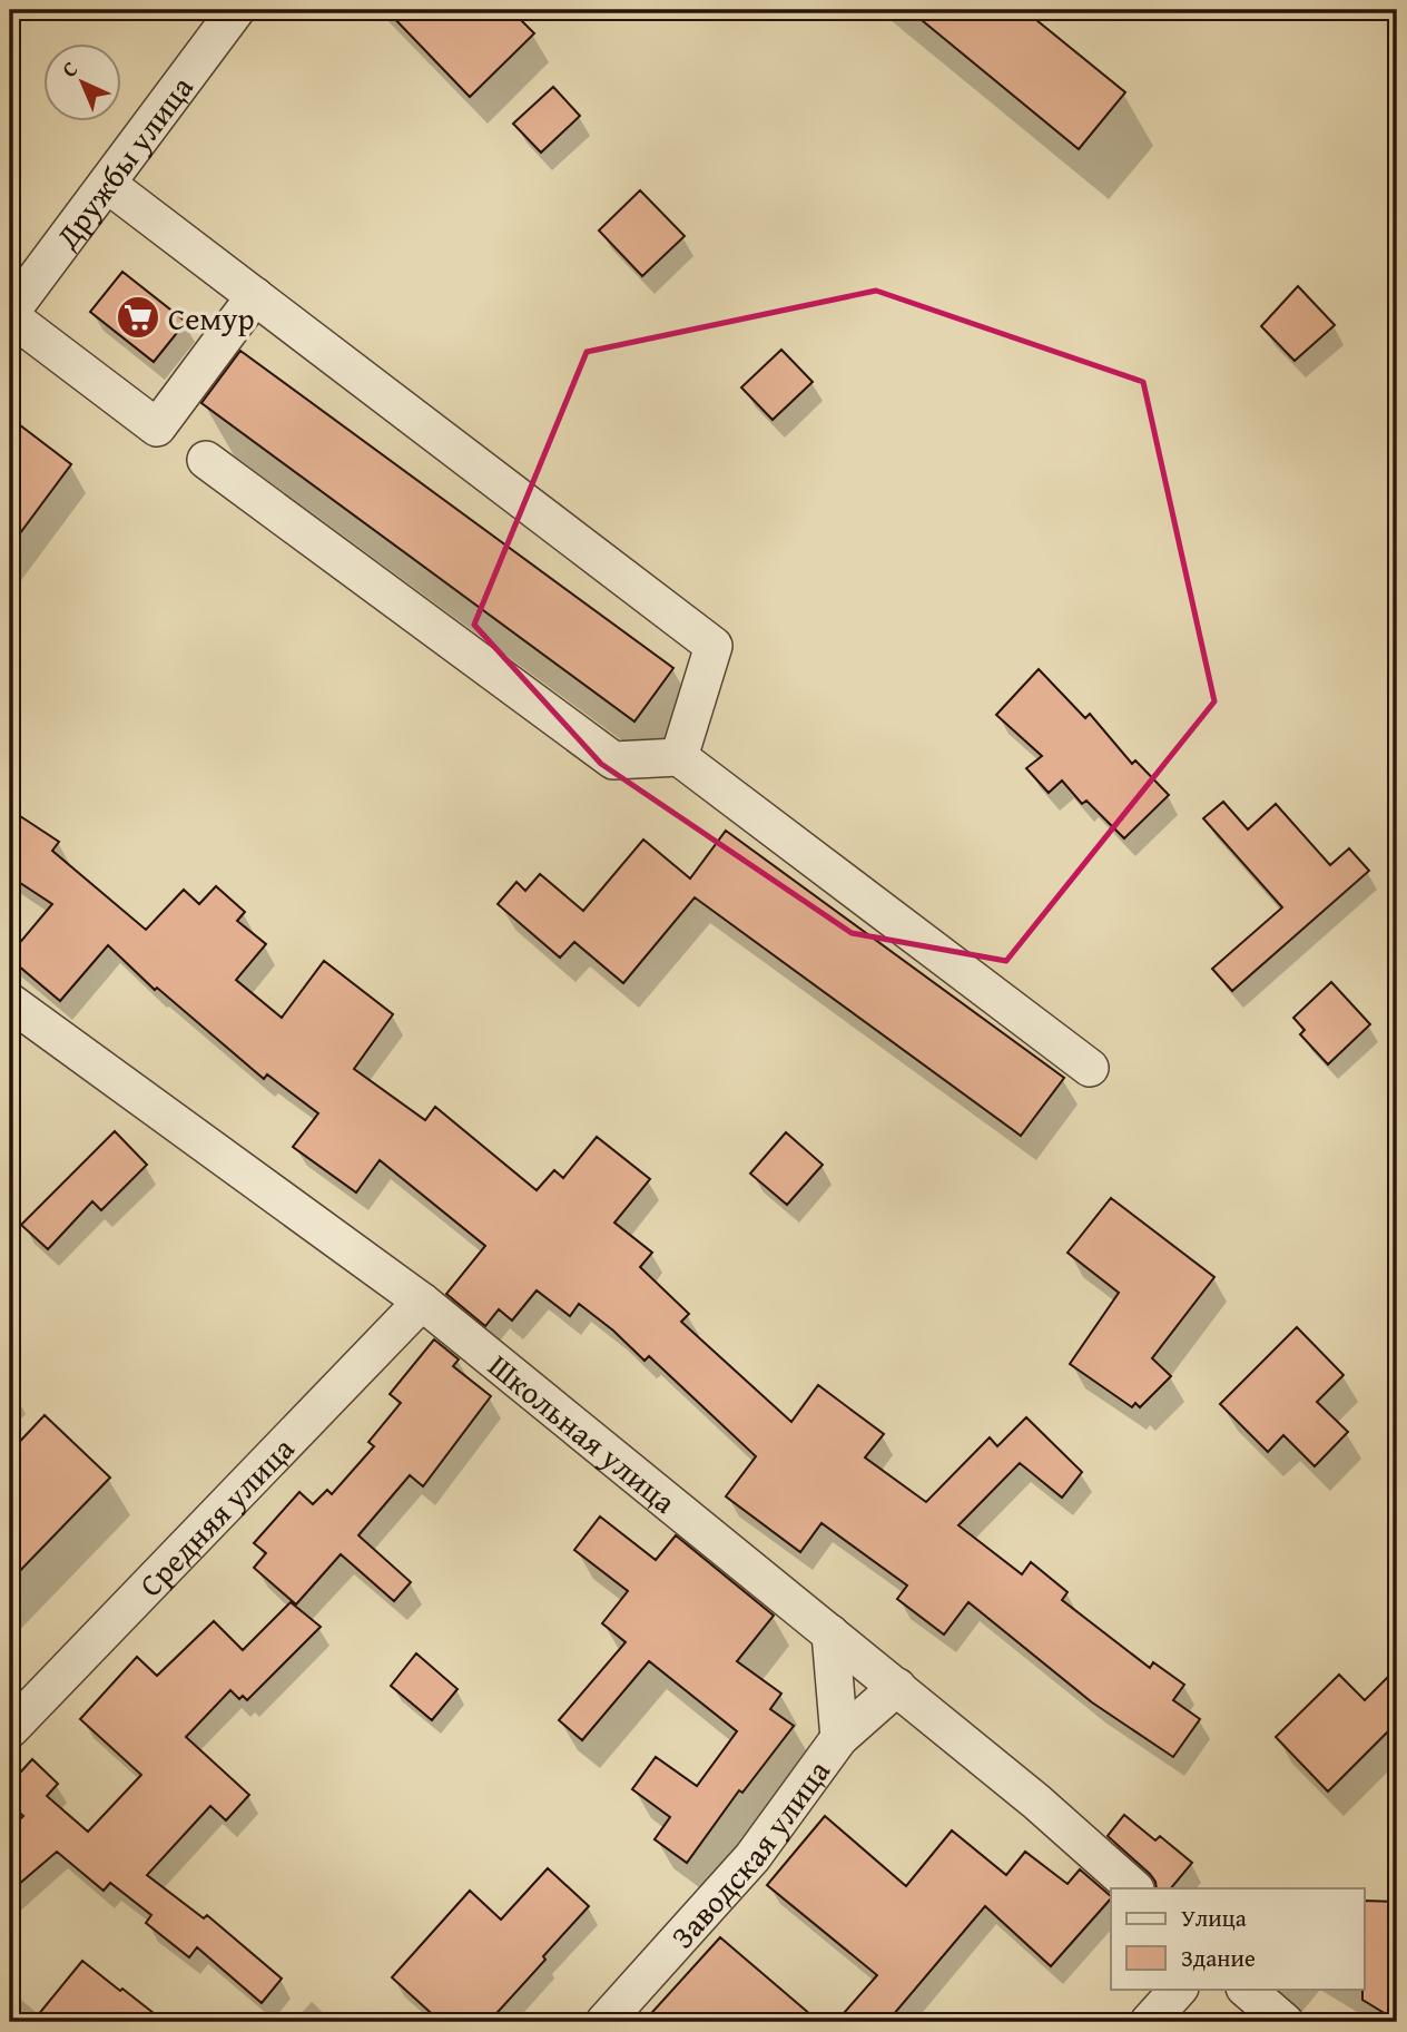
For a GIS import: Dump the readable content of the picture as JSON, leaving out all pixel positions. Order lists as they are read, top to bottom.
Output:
{
  "streets": {
    "street": [
      "Дружбы улица",
      "Школьная улица",
      "Средняя улица",
      "Заводская улица"
    ]
  },
  "crossings": [
    ["Школьная улица", "Средняя улица"],
    ["Школьная улица", "Заводская улица"]
  ],
  "places": {
    "supermarket": ["Семур"]
  },
  "legend": ["Улица", "Здание"],
  "north": "top left"
}
